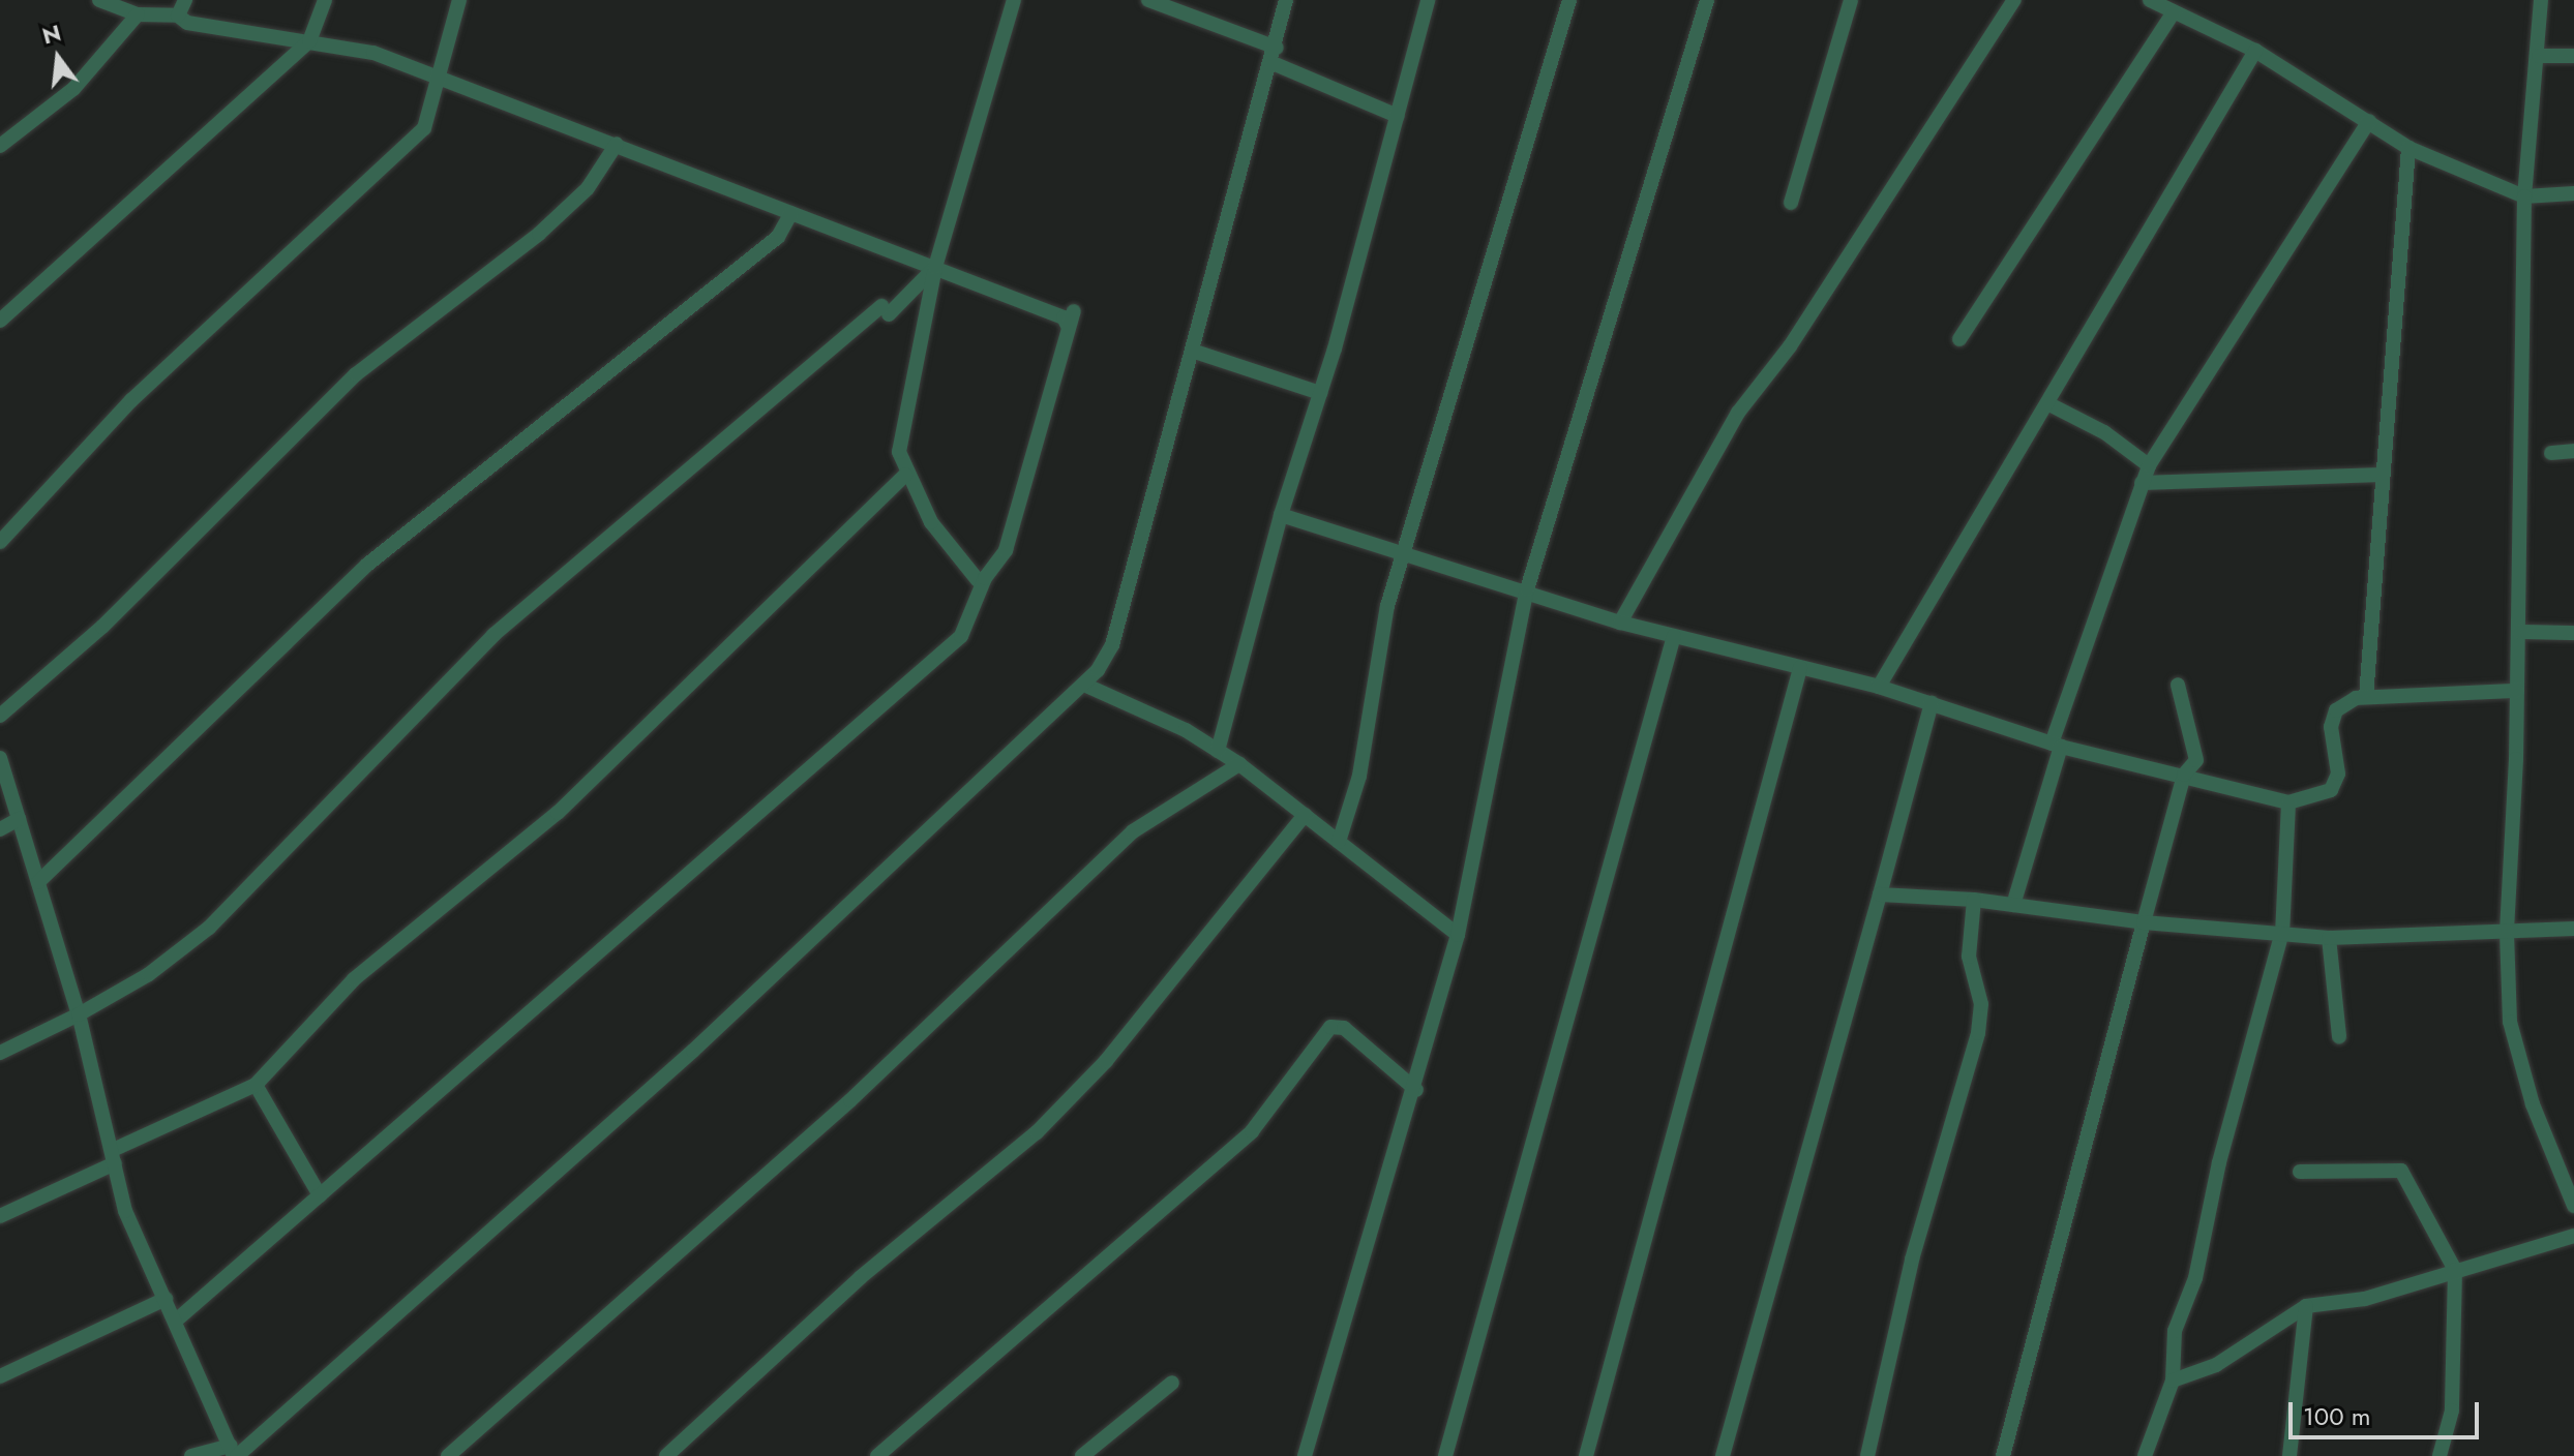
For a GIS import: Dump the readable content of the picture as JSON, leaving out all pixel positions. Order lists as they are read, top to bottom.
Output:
{
  "scale_bar": "100 m",
  "north": "top"
}
